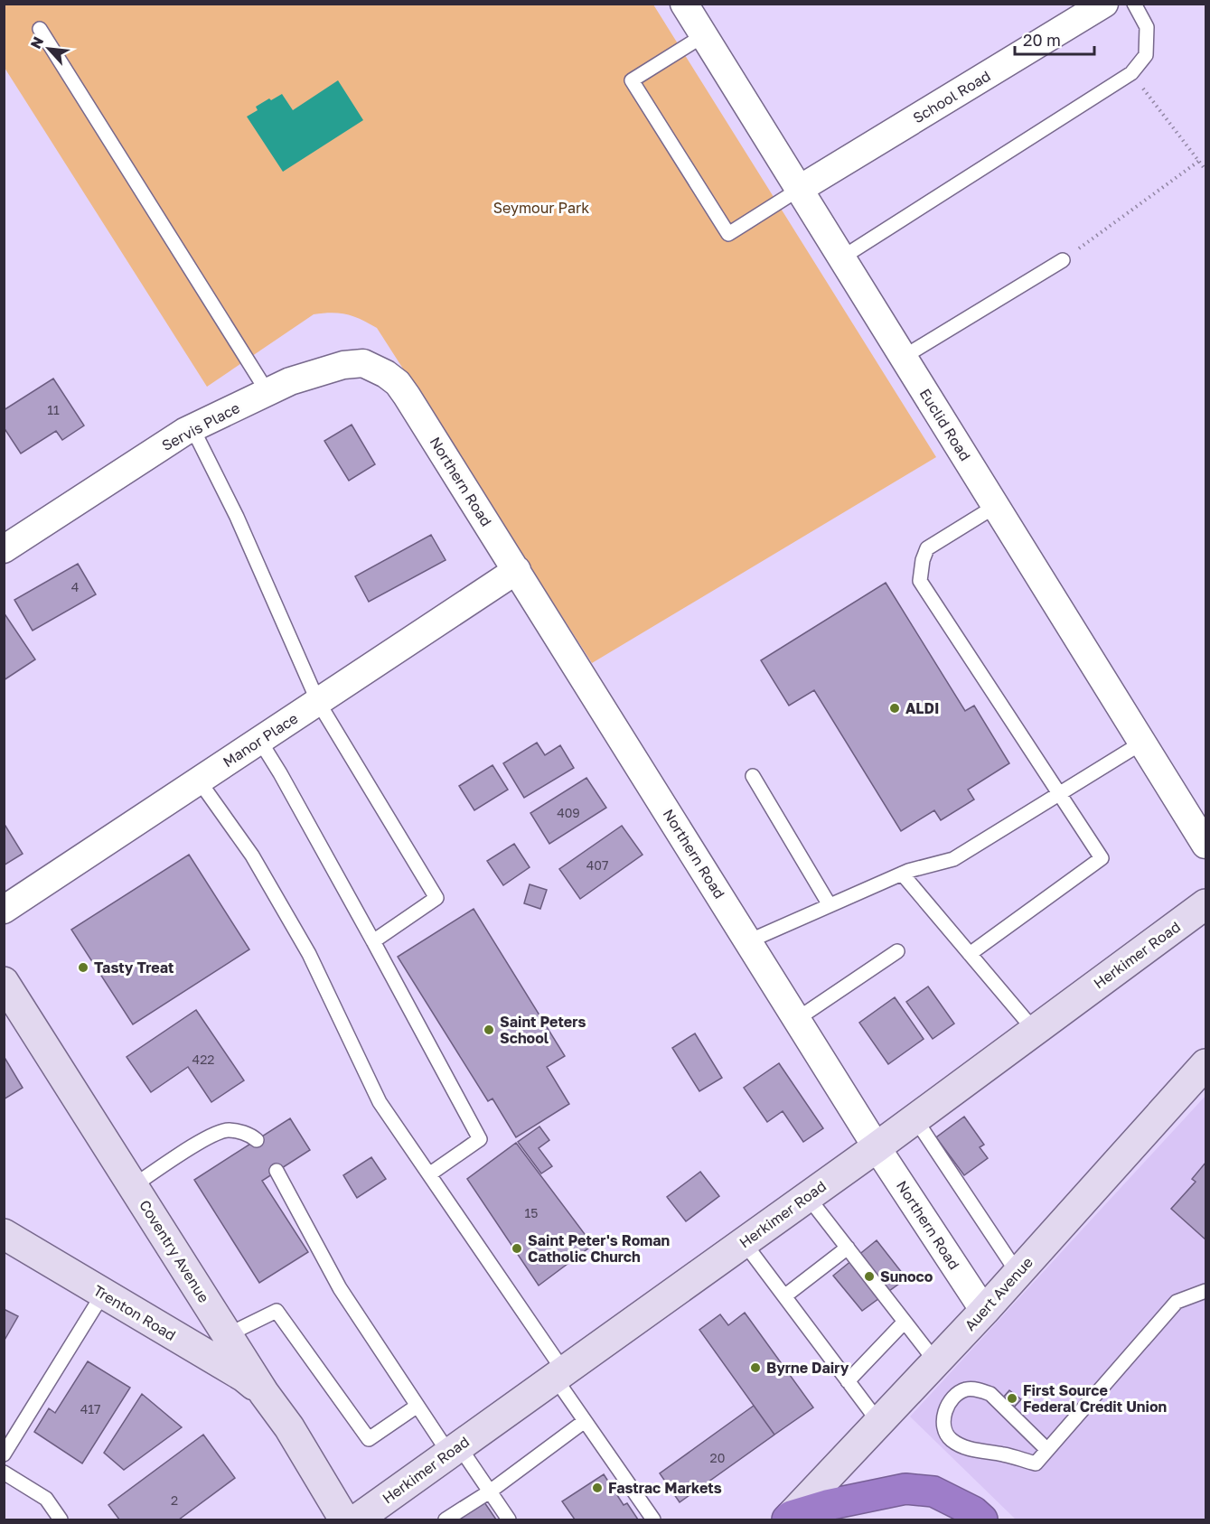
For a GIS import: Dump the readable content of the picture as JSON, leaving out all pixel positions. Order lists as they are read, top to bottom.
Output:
{
  "streets": {
    "main road": [
      "Herkimer Road",
      "Coventry Avenue",
      "Auert Avenue",
      "Trenton Road"
    ],
    "street": [
      "School Road",
      "Euclid Road",
      "Servis Place",
      "Northern Road",
      "Manor Place"
    ]
  },
  "crossings": [
    ["School Road", "Euclid Road"],
    ["Servis Place", "Northern Road"],
    ["Northern Road", "Manor Place"],
    ["Northern Road", "Herkimer Road"],
    ["Northern Road", "Auert Avenue"],
    ["Coventry Avenue", "Trenton Road"]
  ],
  "parks": ["Seymour Park"],
  "places": [
    "ALDI",
    "Tasty Treat",
    "Saint Peters School",
    "Saint Peter's Roman Catholic Church",
    "Sunoco",
    "Byrne Dairy",
    "First Source Federal Credit Union",
    "Fastrac Markets"
  ],
  "house_numbers": [
    "11",
    "4",
    "409",
    "407",
    "422",
    "15",
    "417",
    "20",
    "2"
  ],
  "scale_bar": "20 m",
  "north": "top left"
}
